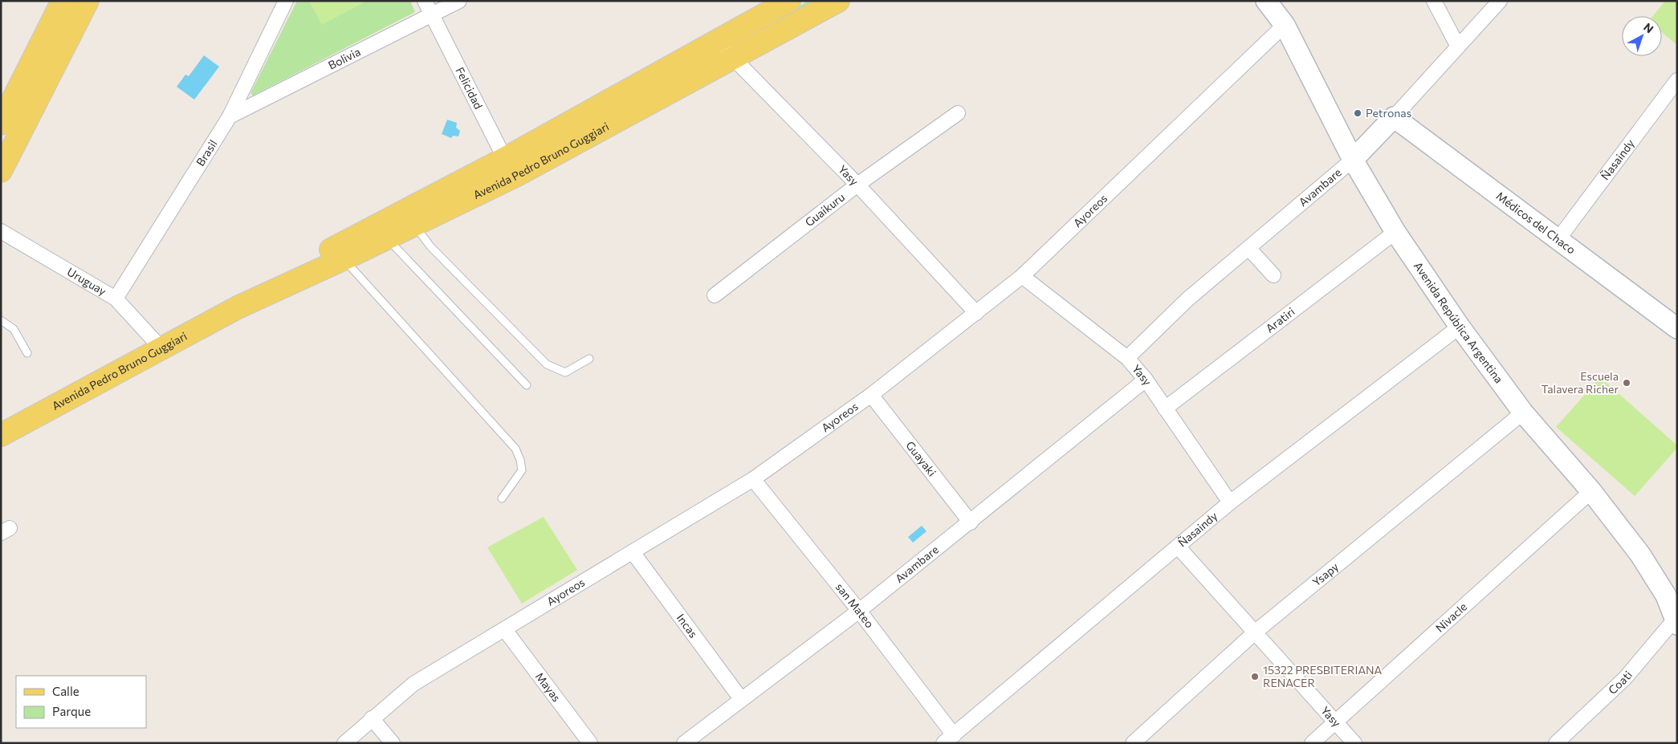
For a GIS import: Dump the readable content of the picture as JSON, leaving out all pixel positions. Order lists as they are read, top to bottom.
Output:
{
  "streets": {
    "main road": [
      "Avenida Pedro Bruno Guggiari",
      "Avambare",
      "Médicos del Chaco",
      "Avenida República Argentina"
    ],
    "street": [
      "Bolivia",
      "Felicidad",
      "Brasil",
      "Ñasaindy",
      "Yasy",
      "Guaikuru",
      "Ayoreos",
      "Uruguay",
      "Aratiri",
      "Guayaki",
      "Ysapy",
      "san Mateo",
      "Nivacle",
      "Incas",
      "Coati",
      "Mayas"
    ]
  },
  "crossings": [
    ["Bolivia", "Felicidad"],
    ["Bolivia", "Brasil"],
    ["Felicidad", "Avenida Pedro Bruno Guggiari"],
    ["Brasil", "Uruguay"],
    ["Ñasaindy", "Yasy"],
    ["Ñasaindy", "Médicos del Chaco"],
    ["Ñasaindy", "Avenida República Argentina"],
    ["Ñasaindy", "san Mateo"],
    ["Avenida Pedro Bruno Guggiari", "Yasy"],
    ["Avenida Pedro Bruno Guggiari", "Uruguay"],
    ["Yasy", "Avambare"],
    ["Yasy", "Guaikuru"],
    ["Yasy", "Ayoreos"],
    ["Yasy", "Aratiri"],
    ["Yasy", "Ysapy"],
    ["Yasy", "Nivacle"],
    ["Avambare", "Médicos del Chaco"],
    ["Avambare", "Avenida República Argentina"],
    ["Avambare", "Guayaki"],
    ["Avambare", "san Mateo"],
    ["Avambare", "Incas"],
    ["Ayoreos", "Avenida República Argentina"],
    ["Ayoreos", "Guayaki"],
    ["Ayoreos", "san Mateo"],
    ["Ayoreos", "Incas"],
    ["Ayoreos", "Mayas"],
    ["Aratiri", "Avenida República Argentina"],
    ["Avenida República Argentina", "Ysapy"],
    ["Avenida República Argentina", "Nivacle"],
    ["Avenida República Argentina", "Coati"]
  ],
  "places": ["Petronas", "Escuela Talavera Richer", "15322 PRESBITERIANA RENACER"],
  "legend": ["Calle", "Parque"],
  "north": "top right"
}
